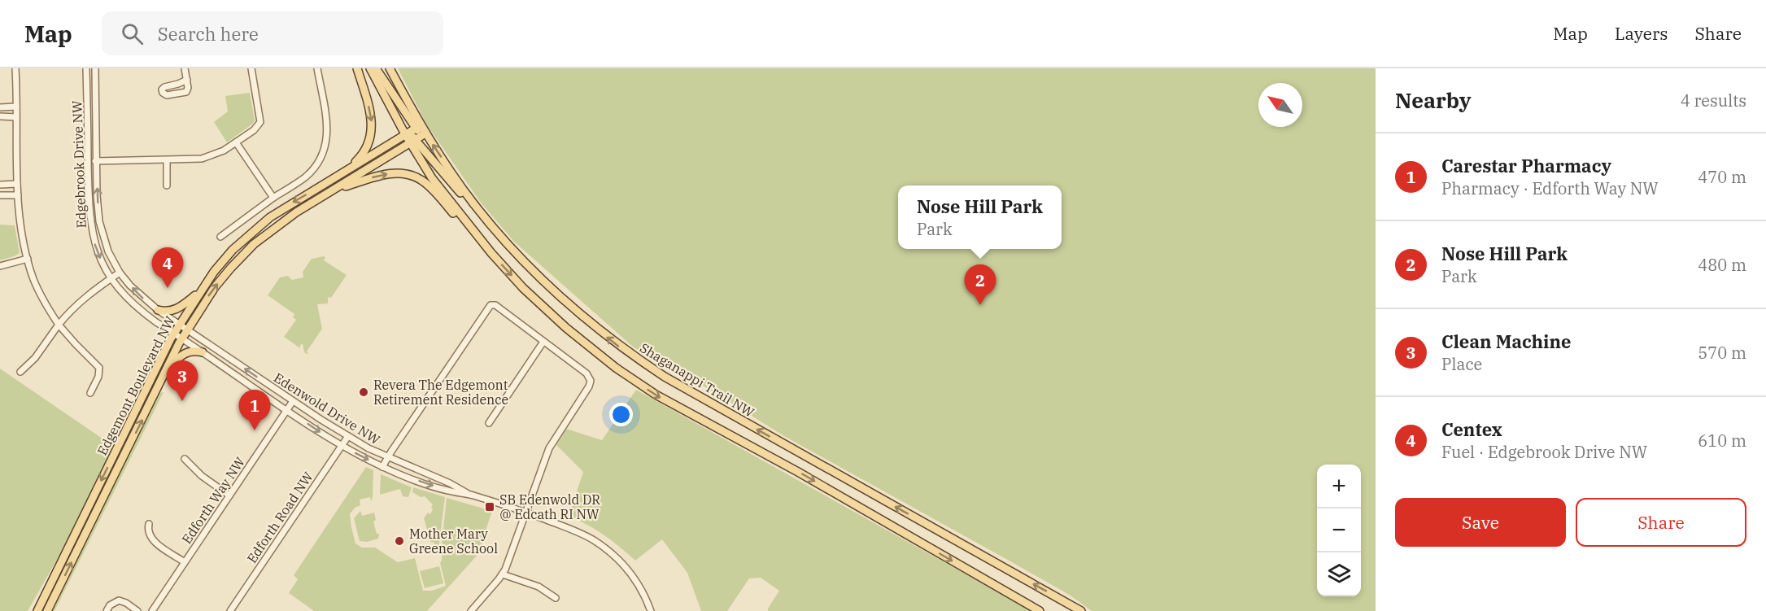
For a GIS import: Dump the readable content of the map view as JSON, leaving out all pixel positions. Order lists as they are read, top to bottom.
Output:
{
  "streets": {
    "main road": ["Shaganappi Trail NW", "Edgemont Boulevard NW"],
    "street": [
      "Edgebrook Drive NW",
      "Edenwold Drive NW",
      "Edforth Way NW",
      "Edforth Road NW"
    ]
  },
  "crossings": [
    ["Edgebrook Drive NW", "Edgemont Boulevard NW"],
    ["Edgebrook Drive NW", "Edenwold Drive NW"],
    ["Shaganappi Trail NW", "Edgemont Boulevard NW"],
    ["Edgemont Boulevard NW", "Edenwold Drive NW"],
    ["Edenwold Drive NW", "Edforth Way NW"],
    ["Edenwold Drive NW", "Edforth Road NW"]
  ],
  "places": {
    "other": ["Revera The Edgemont Retirement Residence", "Mother Mary Greene School"],
    "transit": ["SB Edenwold DR @ Edcath RI NW"]
  },
  "north": "top left",
  "page": {
    "header": "Map",
    "search": "Search here",
    "nav": ["Map", "Layers", "Share"],
    "heading": ["Nearby", "4 results"],
    "list": [
      {
        "mark": "1",
        "name": "Carestar Pharmacy",
        "note": "Pharmacy · Edforth Way NW",
        "value": "470 m"
      },
      {
        "mark": "2",
        "name": "Nose Hill Park",
        "note": "Park",
        "value": "480 m"
      },
      {
        "mark": "3",
        "name": "Clean Machine",
        "note": "Place",
        "value": "570 m"
      },
      {
        "mark": "4",
        "name": "Centex",
        "note": "Fuel · Edgebrook Drive NW",
        "value": "610 m"
      }
    ],
    "popup": ["Nose Hill Park", "Park"],
    "pins": [
      "4",
      "2",
      "3",
      "1"
    ],
    "map_buttons": ["+", "−"],
    "buttons": ["Save", "Share"]
  }
}
